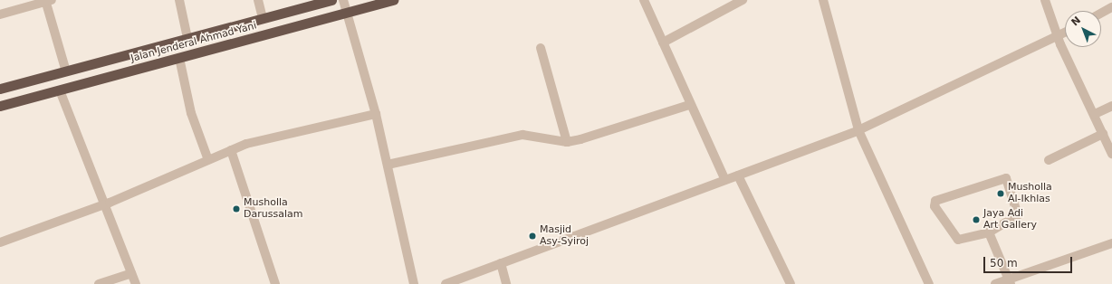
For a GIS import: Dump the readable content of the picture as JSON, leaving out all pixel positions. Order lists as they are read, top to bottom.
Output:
{
  "streets": {
    "highway": ["Jalan Jenderal Ahmad Yani"]
  },
  "places": [
    "Musholla Al-Ikhlas",
    "Musholla Darussalam",
    "Jaya Adi Art Gallery",
    "Masjid Asy-Syiroj"
  ],
  "scale_bar": "50 m",
  "north": "top left"
}
